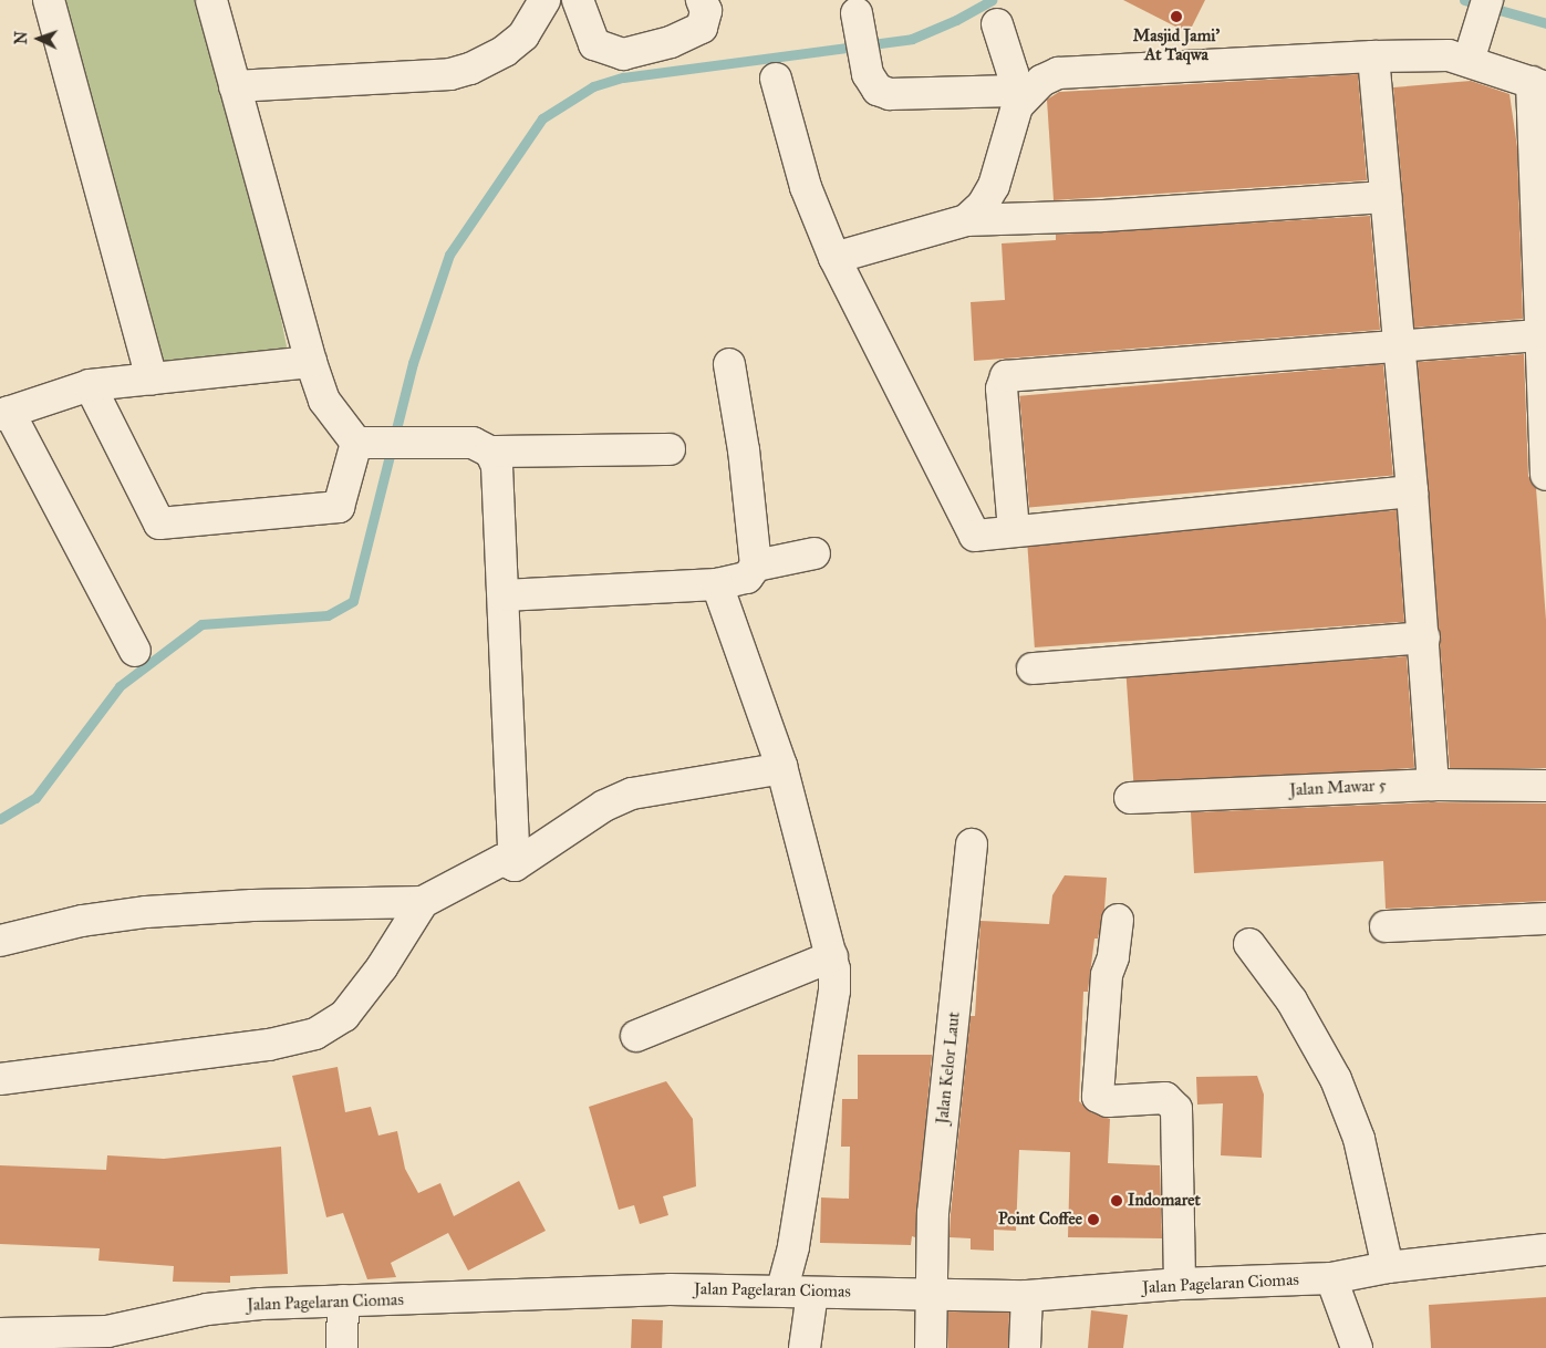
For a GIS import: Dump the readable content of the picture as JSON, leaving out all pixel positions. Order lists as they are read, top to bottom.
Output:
{
  "streets": {
    "street": ["Jalan Mawar 5", "Jalan Kelor Laut", "Jalan Pagelaran Ciomas"]
  },
  "crossings": [
    ["Jalan Kelor Laut", "Jalan Pagelaran Ciomas"]
  ],
  "places": ["Masjid Jami' At Taqwa", "Indomaret", "Point Coffee"],
  "north": "left"
}
